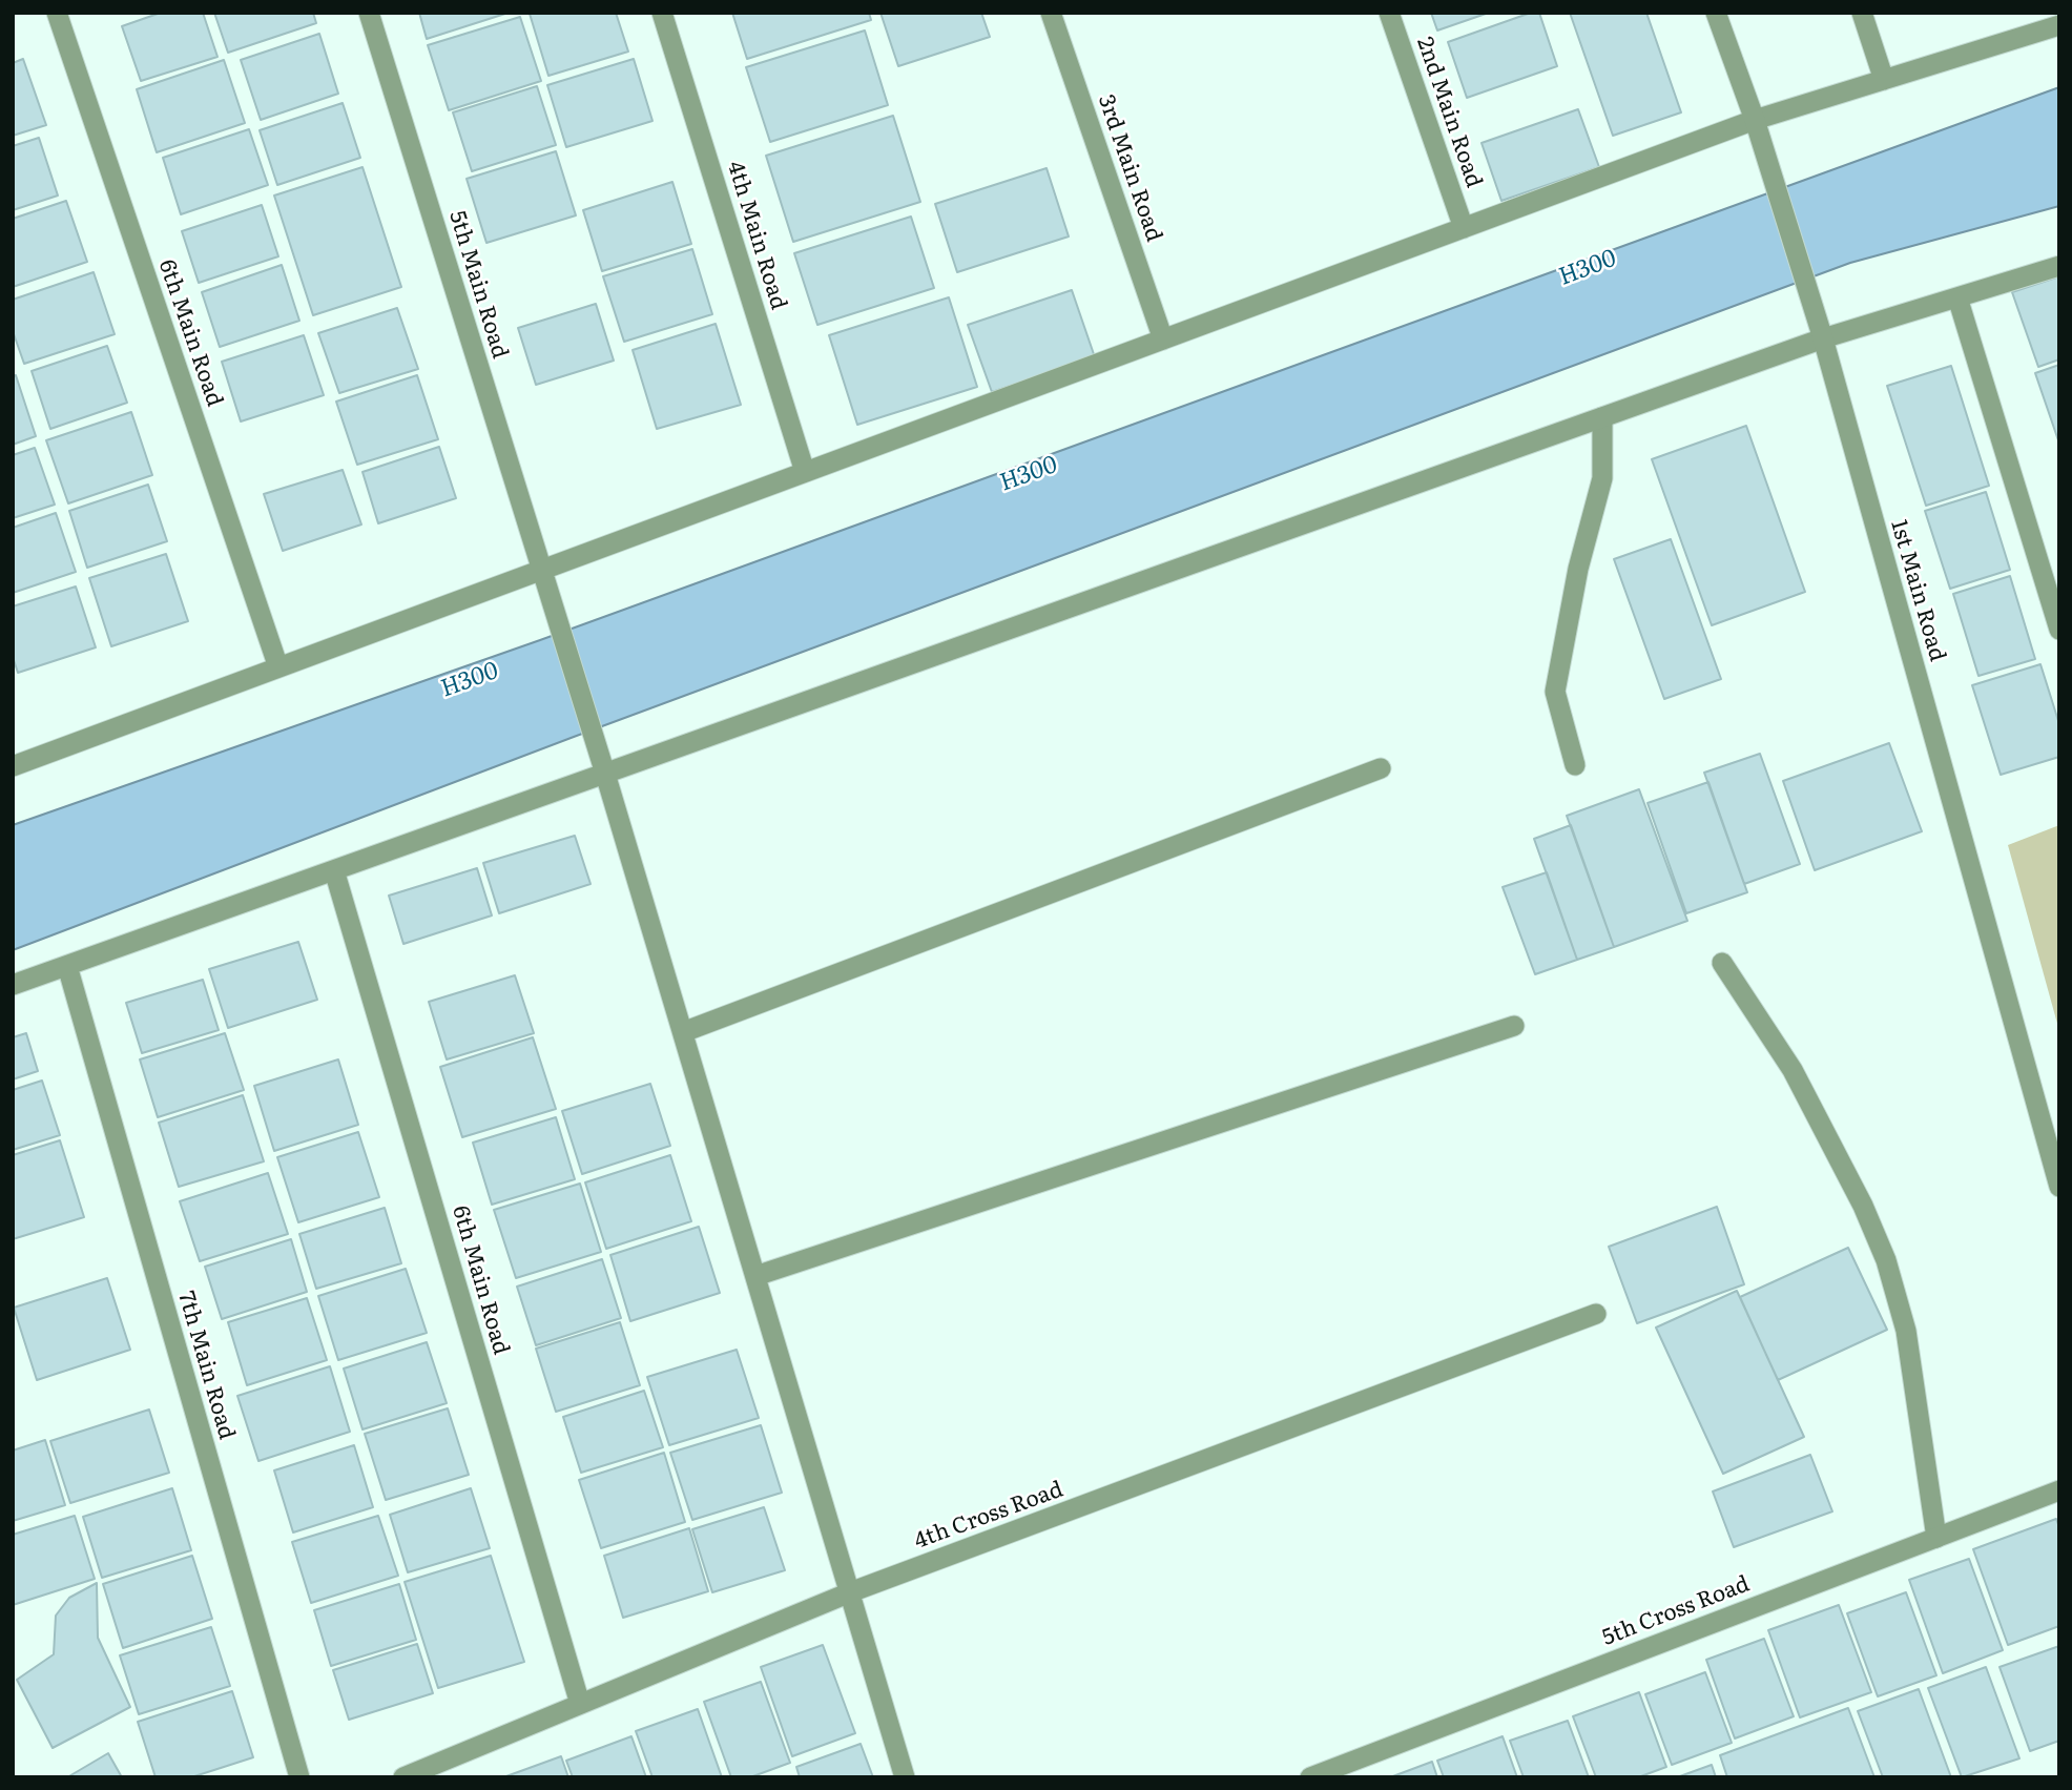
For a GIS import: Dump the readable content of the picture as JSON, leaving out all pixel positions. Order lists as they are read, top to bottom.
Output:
{
  "streets": {
    "street": [
      "2nd Main Road",
      "3rd Main Road",
      "4th Main Road",
      "5th Main Road",
      "6th Main Road",
      "1st Main Road",
      "7th Main Road",
      "4th Cross Road",
      "5th Cross Road"
    ]
  },
  "crossings": [
    ["5th Main Road", "4th Cross Road"],
    ["6th Main Road", "4th Cross Road"]
  ],
  "water": ["H300"]
}
